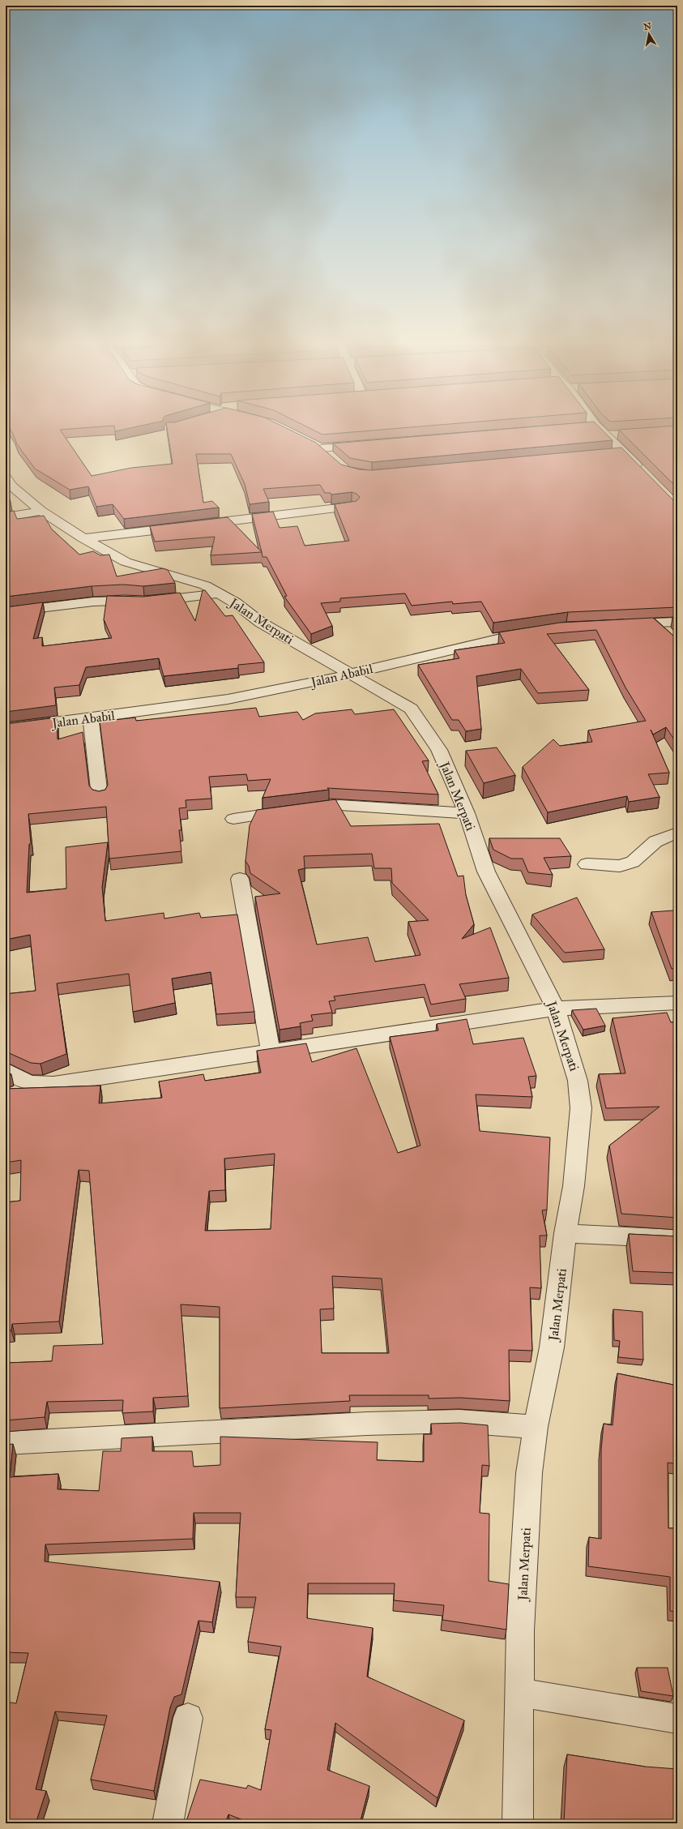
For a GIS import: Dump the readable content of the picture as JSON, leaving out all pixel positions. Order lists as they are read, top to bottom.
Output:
{
  "streets": {
    "street": ["Jalan Merpati", "Jalan Ababil"]
  },
  "crossings": [
    ["Jalan Merpati", "Jalan Ababil"]
  ],
  "north": "top"
}
